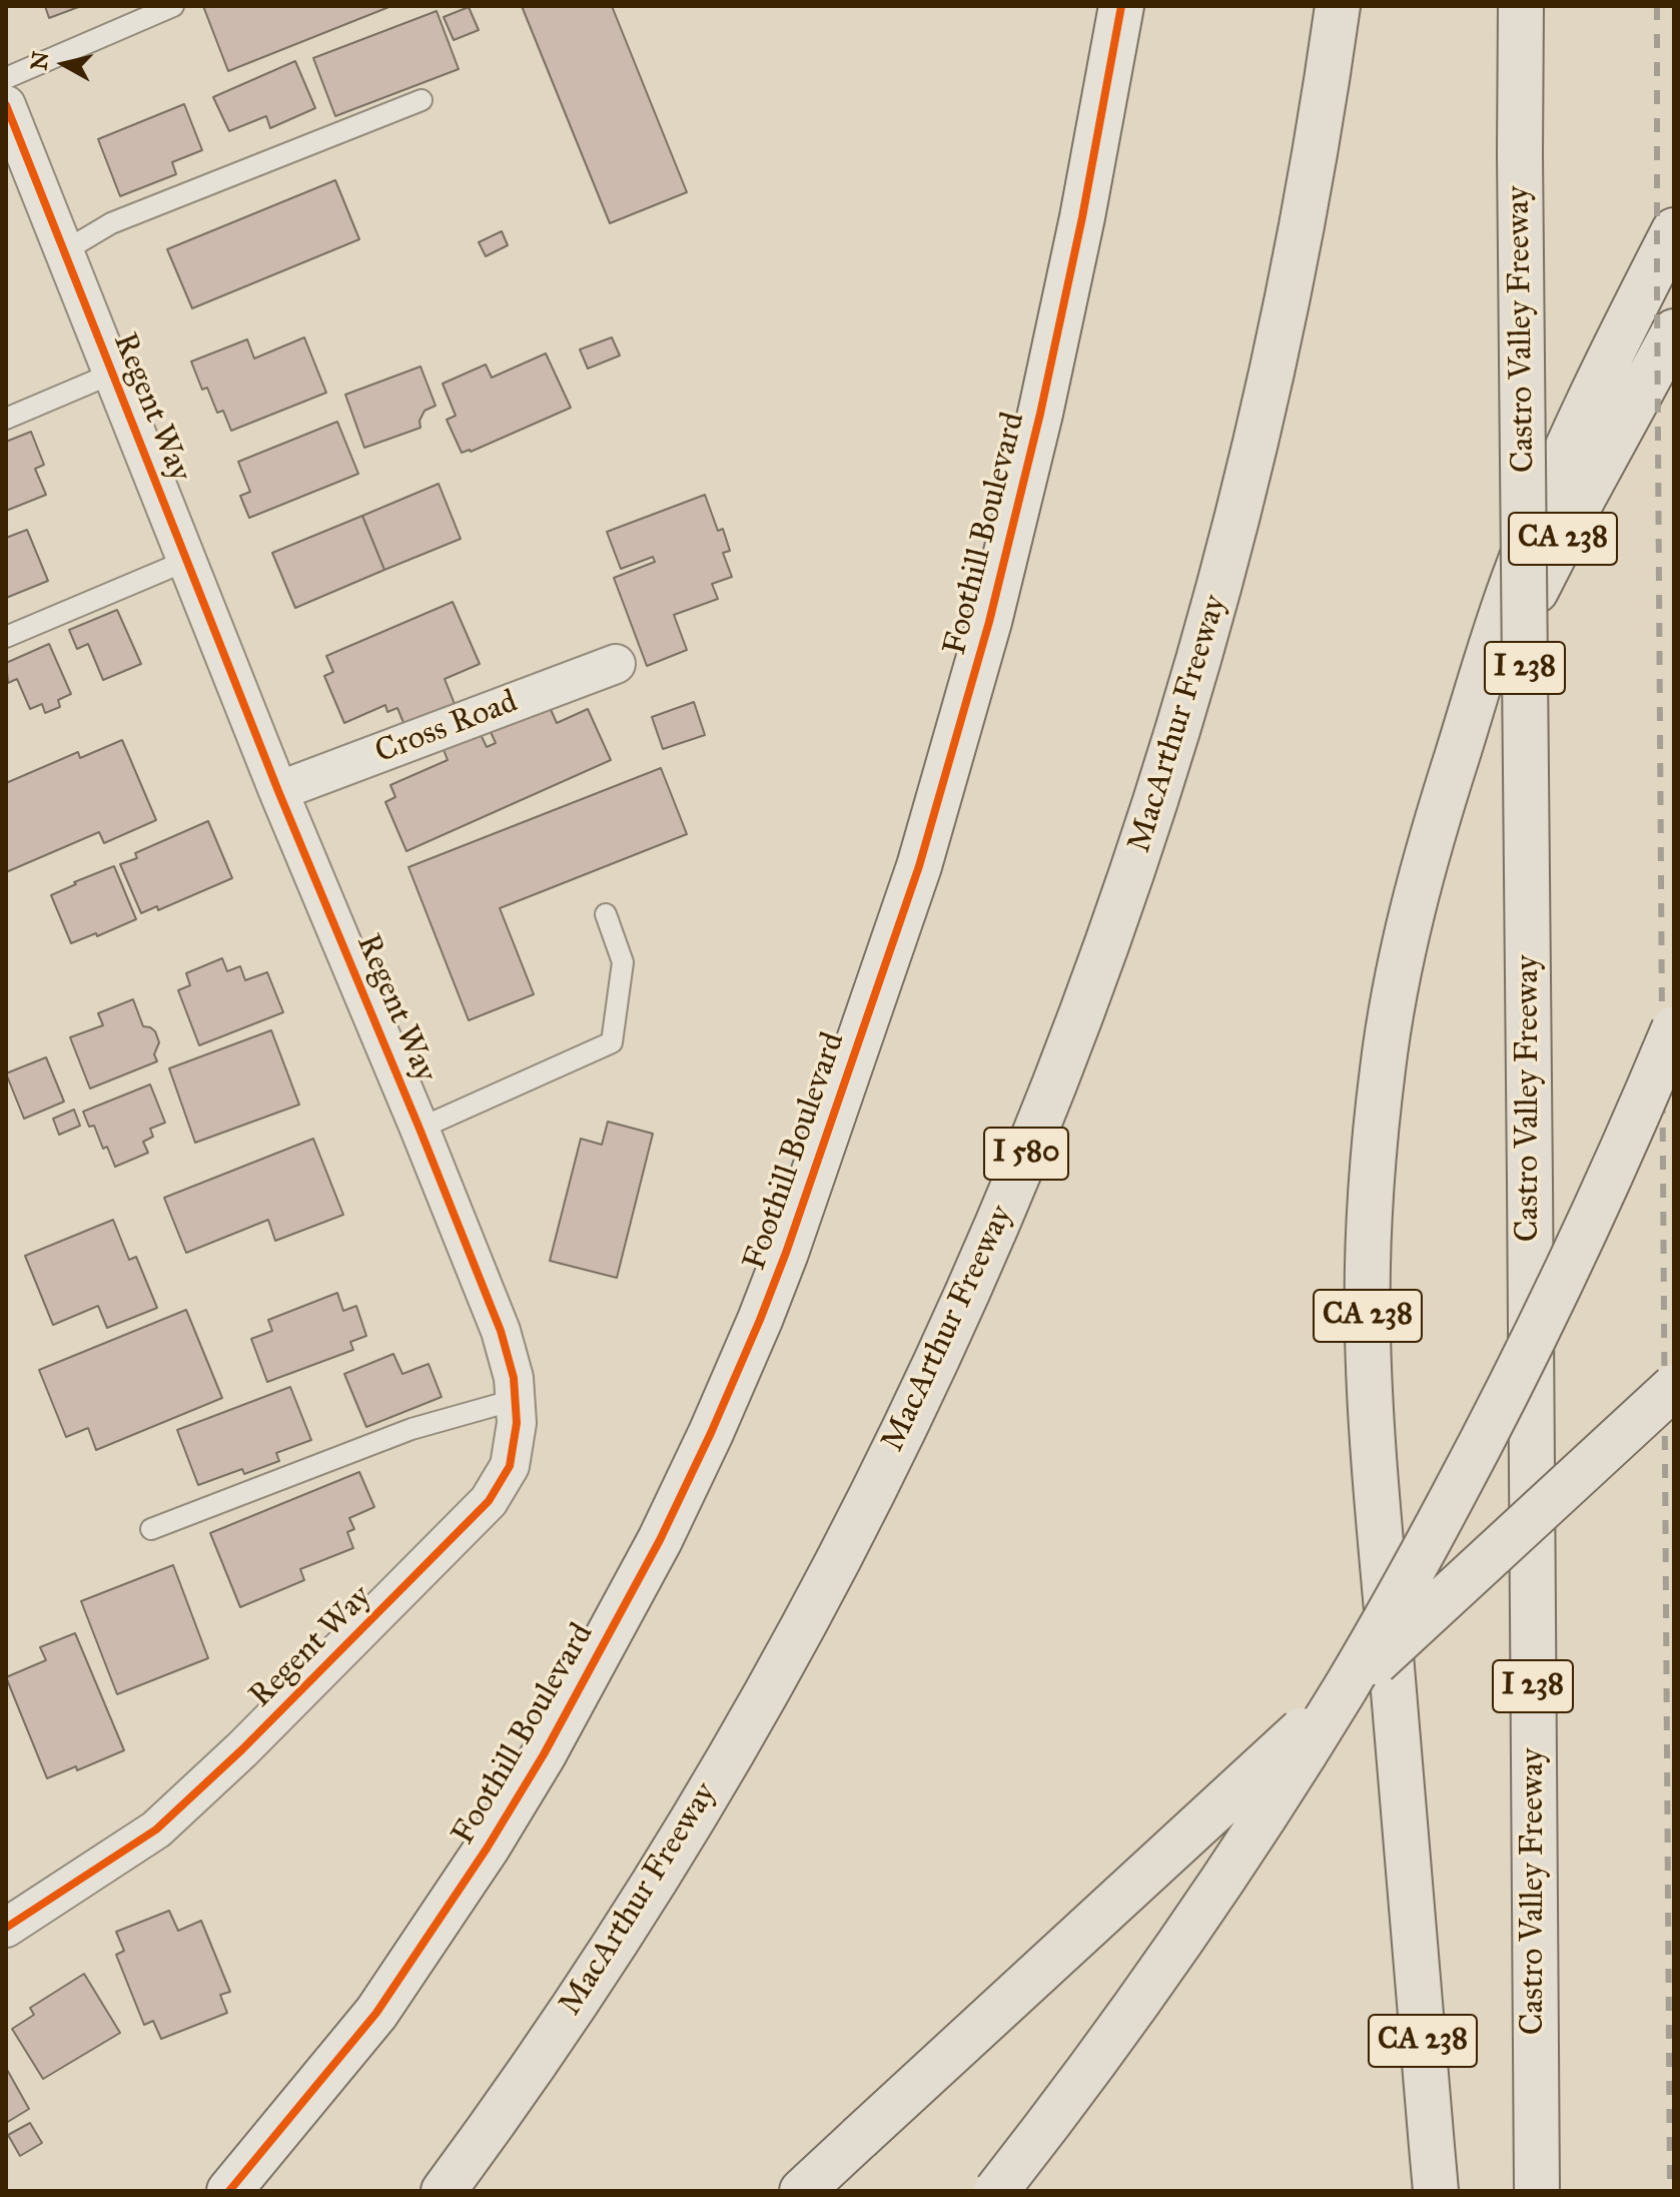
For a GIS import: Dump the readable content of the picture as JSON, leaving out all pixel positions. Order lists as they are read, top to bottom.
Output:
{
  "streets": {
    "highway": [
      "Castro Valley Freeway",
      "CA 238",
      "I 238",
      "MacArthur Freeway",
      "I 580"
    ],
    "main road": ["Foothill Boulevard"],
    "street": ["Regent Way", "Cross Road"]
  },
  "crossings": [
    ["Regent Way", "Cross Road"]
  ],
  "north": "left"
}
